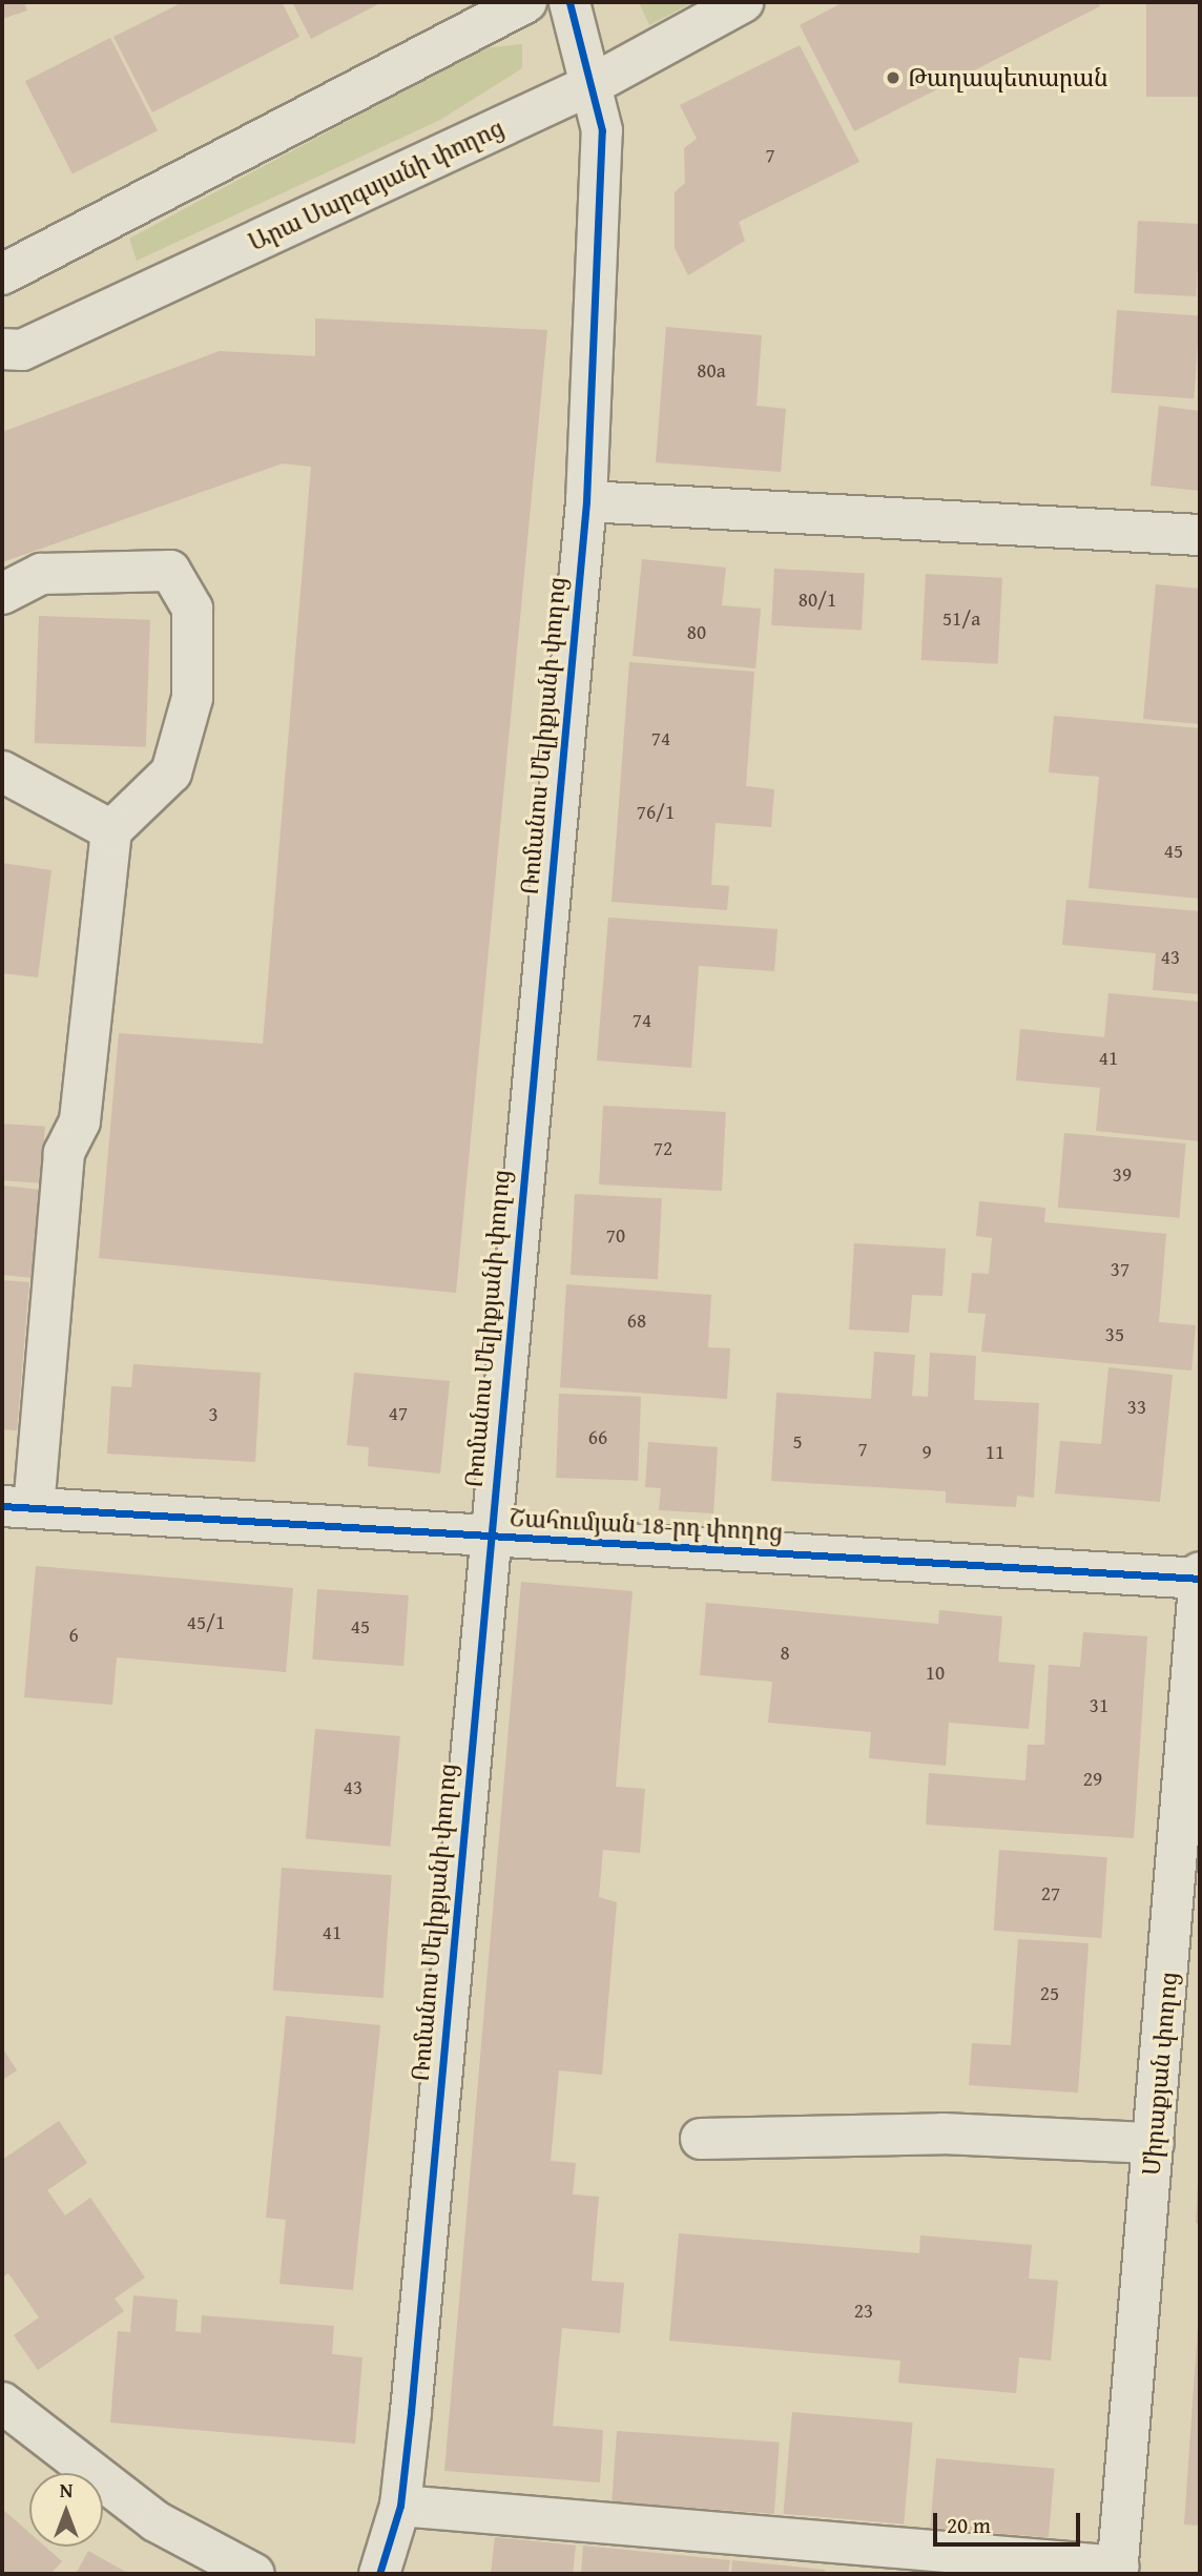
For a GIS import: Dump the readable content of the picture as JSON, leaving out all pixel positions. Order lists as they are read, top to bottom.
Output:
{
  "streets": {
    "street": [
      "Արա Սարգսյանի փողոց",
      "Ռոմանոս Մելիքյանի փողոց",
      "Շահումյան 18-րդ փողոց",
      "Միրաքյան փողոց"
    ]
  },
  "crossings": [
    ["Արա Սարգսյանի փողոց", "Ռոմանոս Մելիքյանի փողոց"],
    ["Ռոմանոս Մելիքյանի փողոց", "Շահումյան 18-րդ փողոց"],
    ["Շահումյան 18-րդ փողոց", "Միրաքյան փողոց"]
  ],
  "places": ["Թաղապետարան"],
  "house_numbers": [
    "7",
    "80a",
    "80/1",
    "51/a",
    "80",
    "74",
    "76/1",
    "45",
    "43",
    "74",
    "41",
    "72",
    "39",
    "70",
    "37",
    "68",
    "35",
    "33",
    "47",
    "3",
    "66",
    "5",
    "7",
    "9",
    "11",
    "45/1",
    "45",
    "6",
    "8",
    "10",
    "31",
    "29",
    "43",
    "27",
    "41",
    "25",
    "23"
  ],
  "scale_bar": "20 m",
  "north": "top"
}
